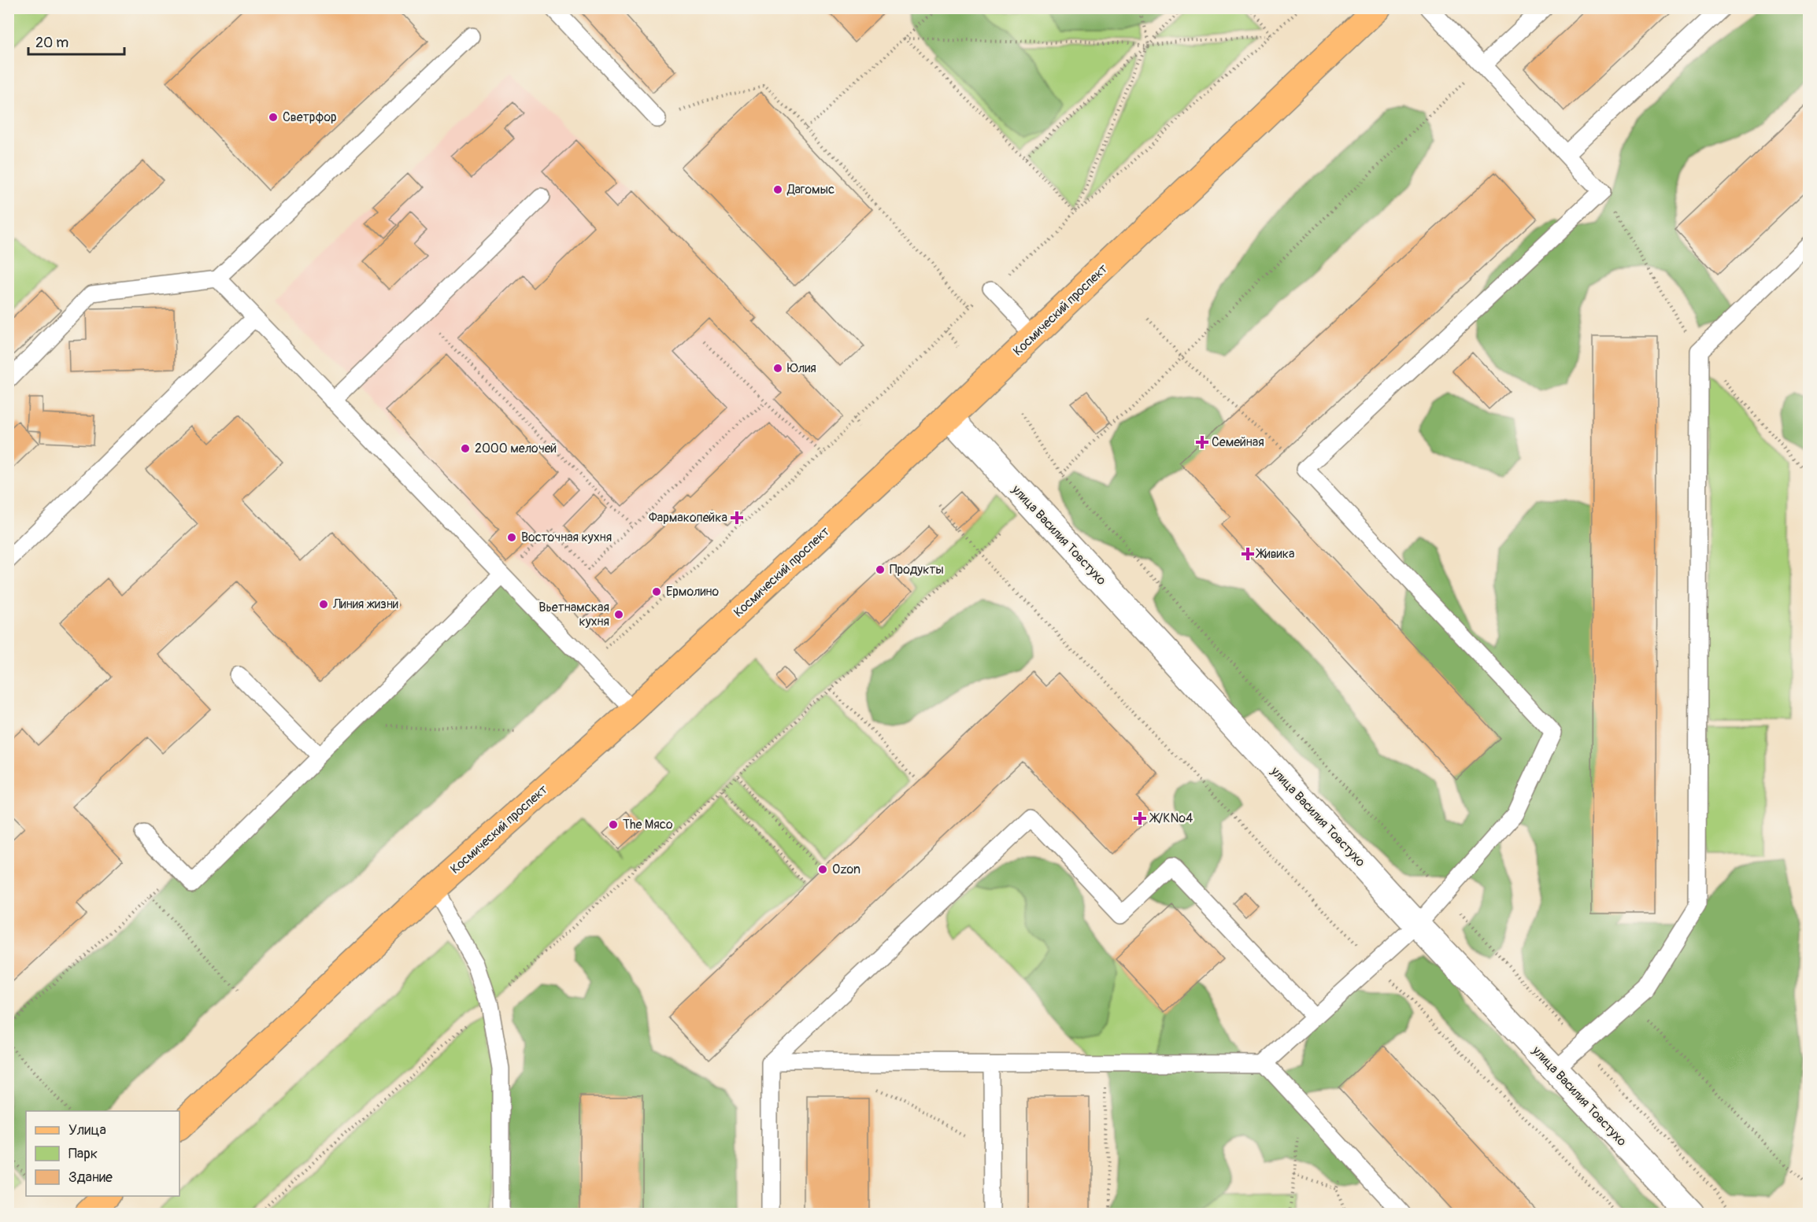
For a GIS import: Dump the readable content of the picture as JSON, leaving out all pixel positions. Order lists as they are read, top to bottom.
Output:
{
  "streets": {
    "main road": ["Космический проспект"],
    "street": ["улица Василия Товстухо"]
  },
  "crossings": [
    ["Космический проспект", "улица Василия Товстухо"]
  ],
  "places": {
    "other": [
      "Светрфор",
      "Дагомыс",
      "Юлия",
      "2000 мелочей",
      "Восточная кухня",
      "Продукты",
      "Ермолино",
      "Линия жизни",
      "Вьетнамская кухня",
      "The Мясо",
      "Ozon"
    ],
    "health": [
      "Семейная",
      "Фармакопейка",
      "Живика",
      "Ж/К№4"
    ]
  },
  "legend": ["Улица", "Парк", "Здание"],
  "scale_bar": "20 m"
}
